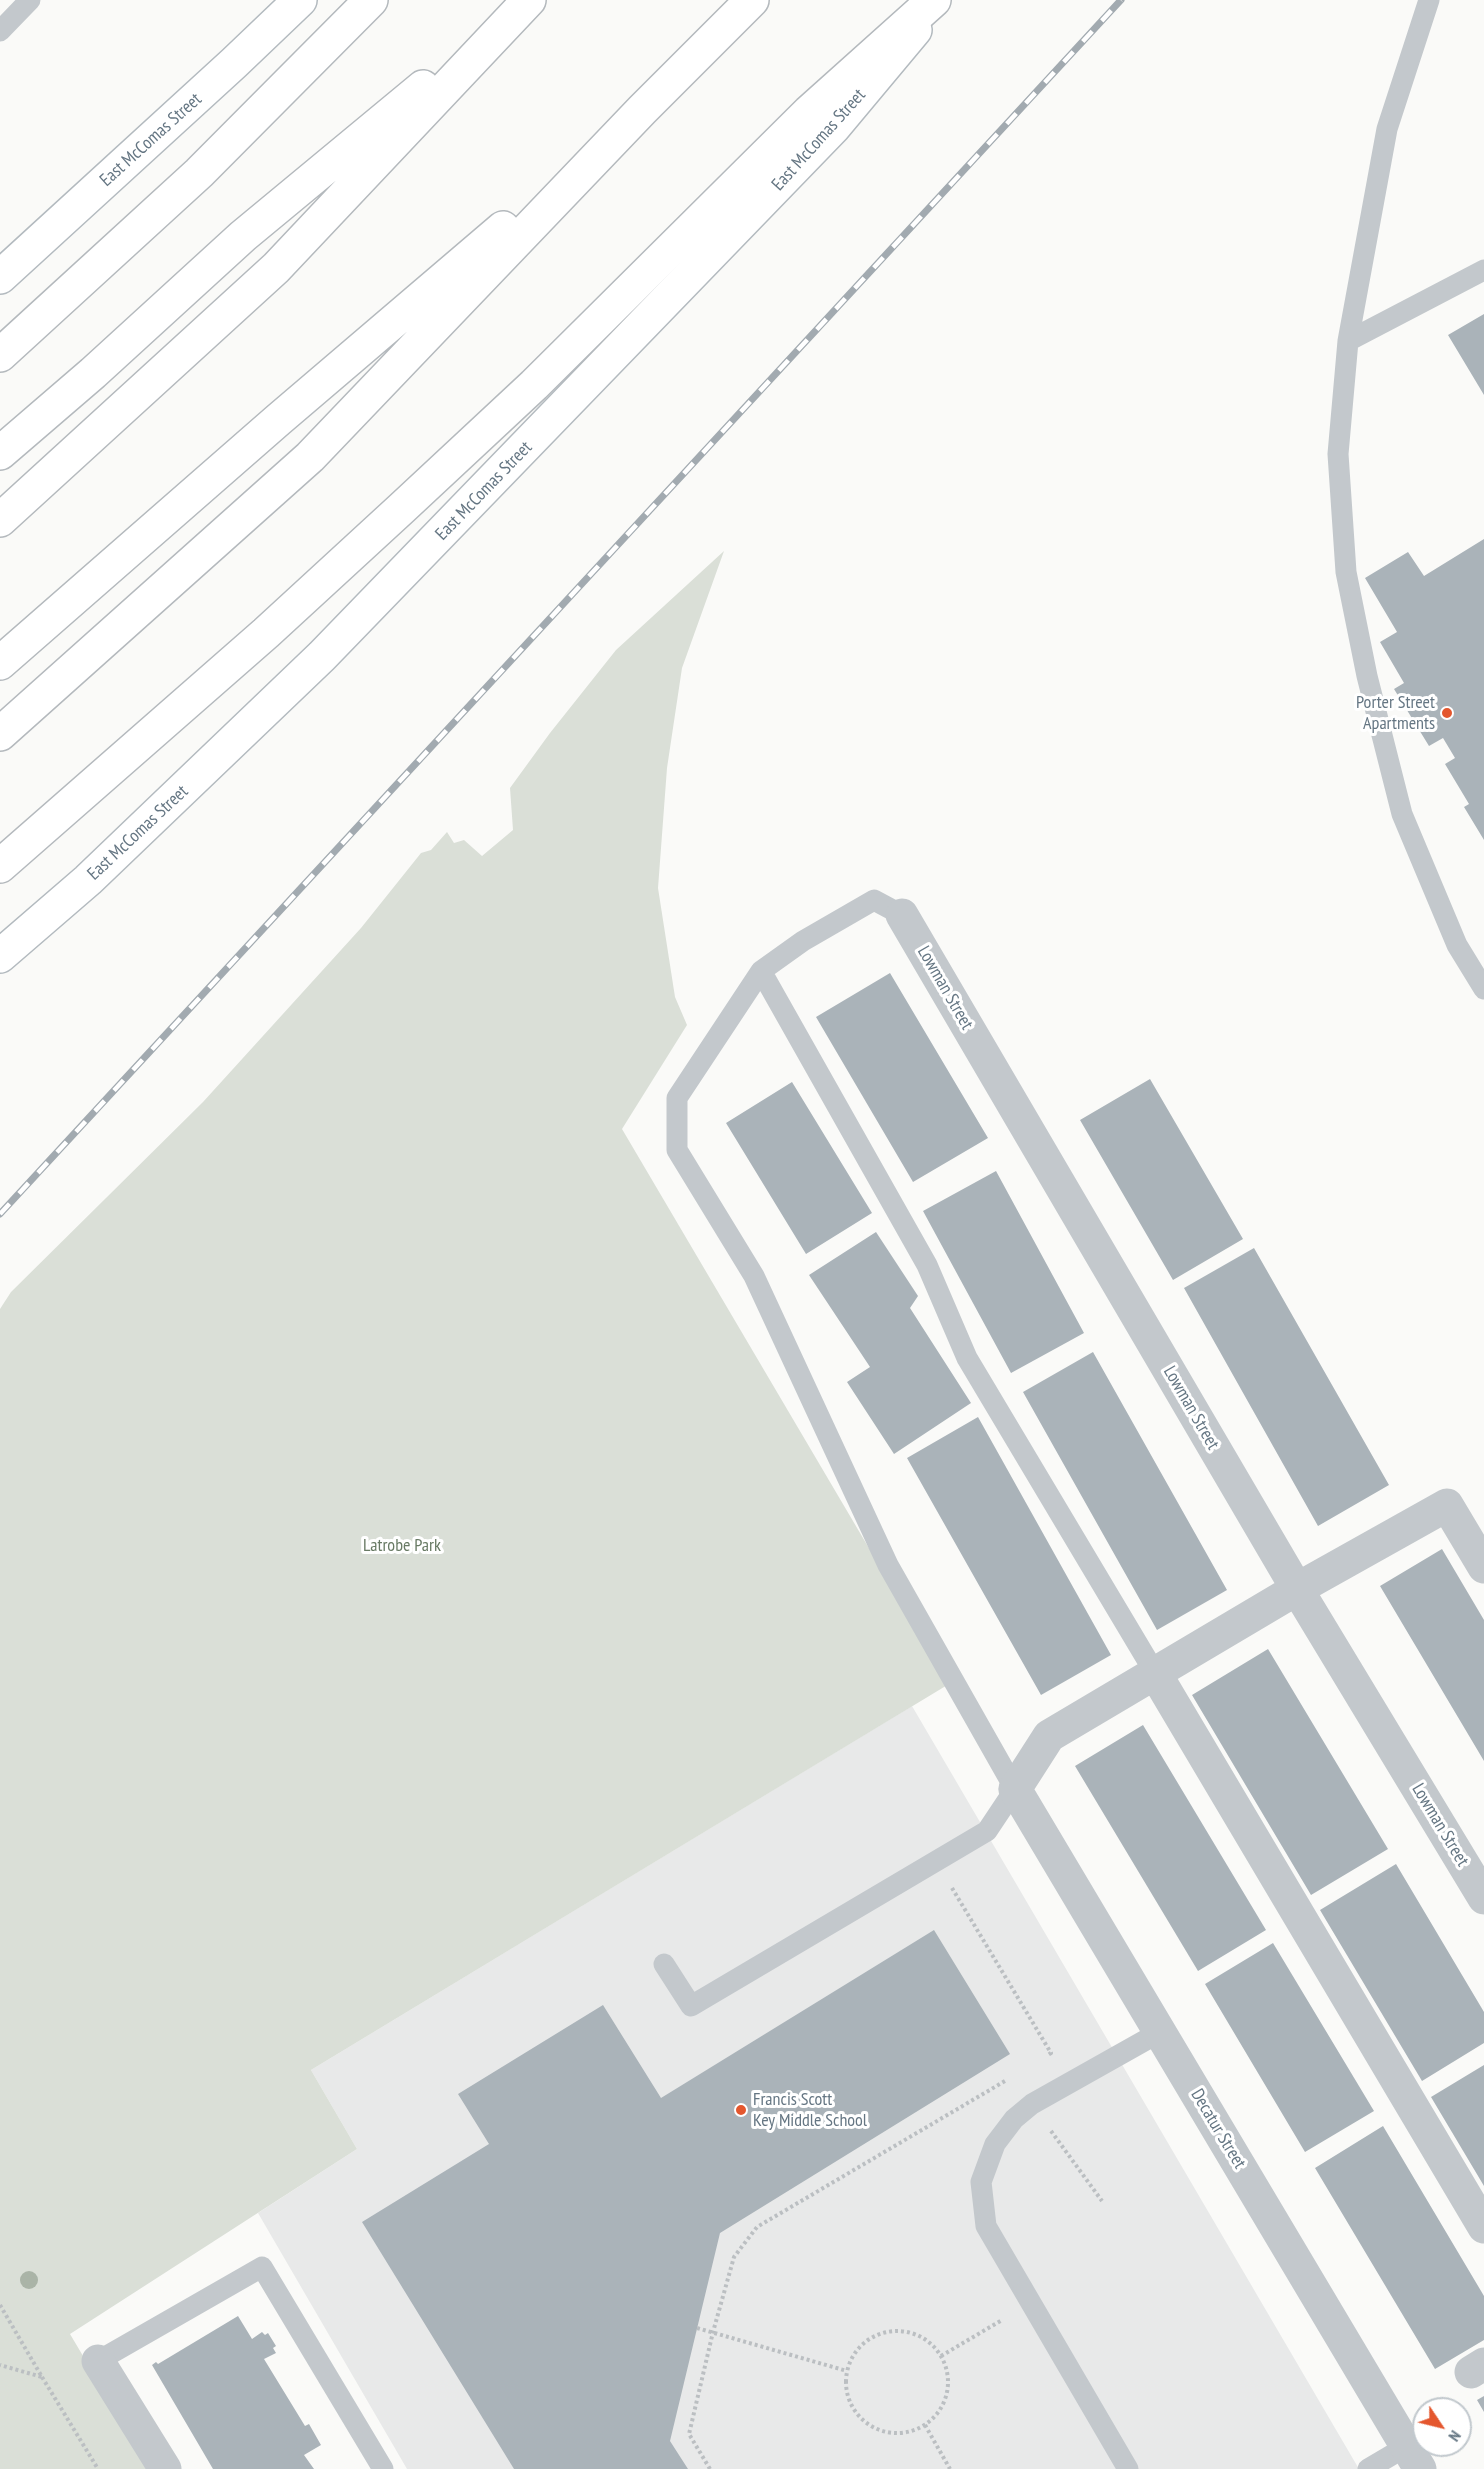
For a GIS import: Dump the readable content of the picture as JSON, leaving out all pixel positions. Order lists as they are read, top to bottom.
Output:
{
  "streets": {
    "main road": ["East McComas Street"],
    "street": ["Lowman Street", "Decatur Street"]
  },
  "parks": ["Latrobe Park"],
  "places": ["Porter Street Apartments", "Francis Scott Key Middle School"],
  "north": "bottom right"
}
